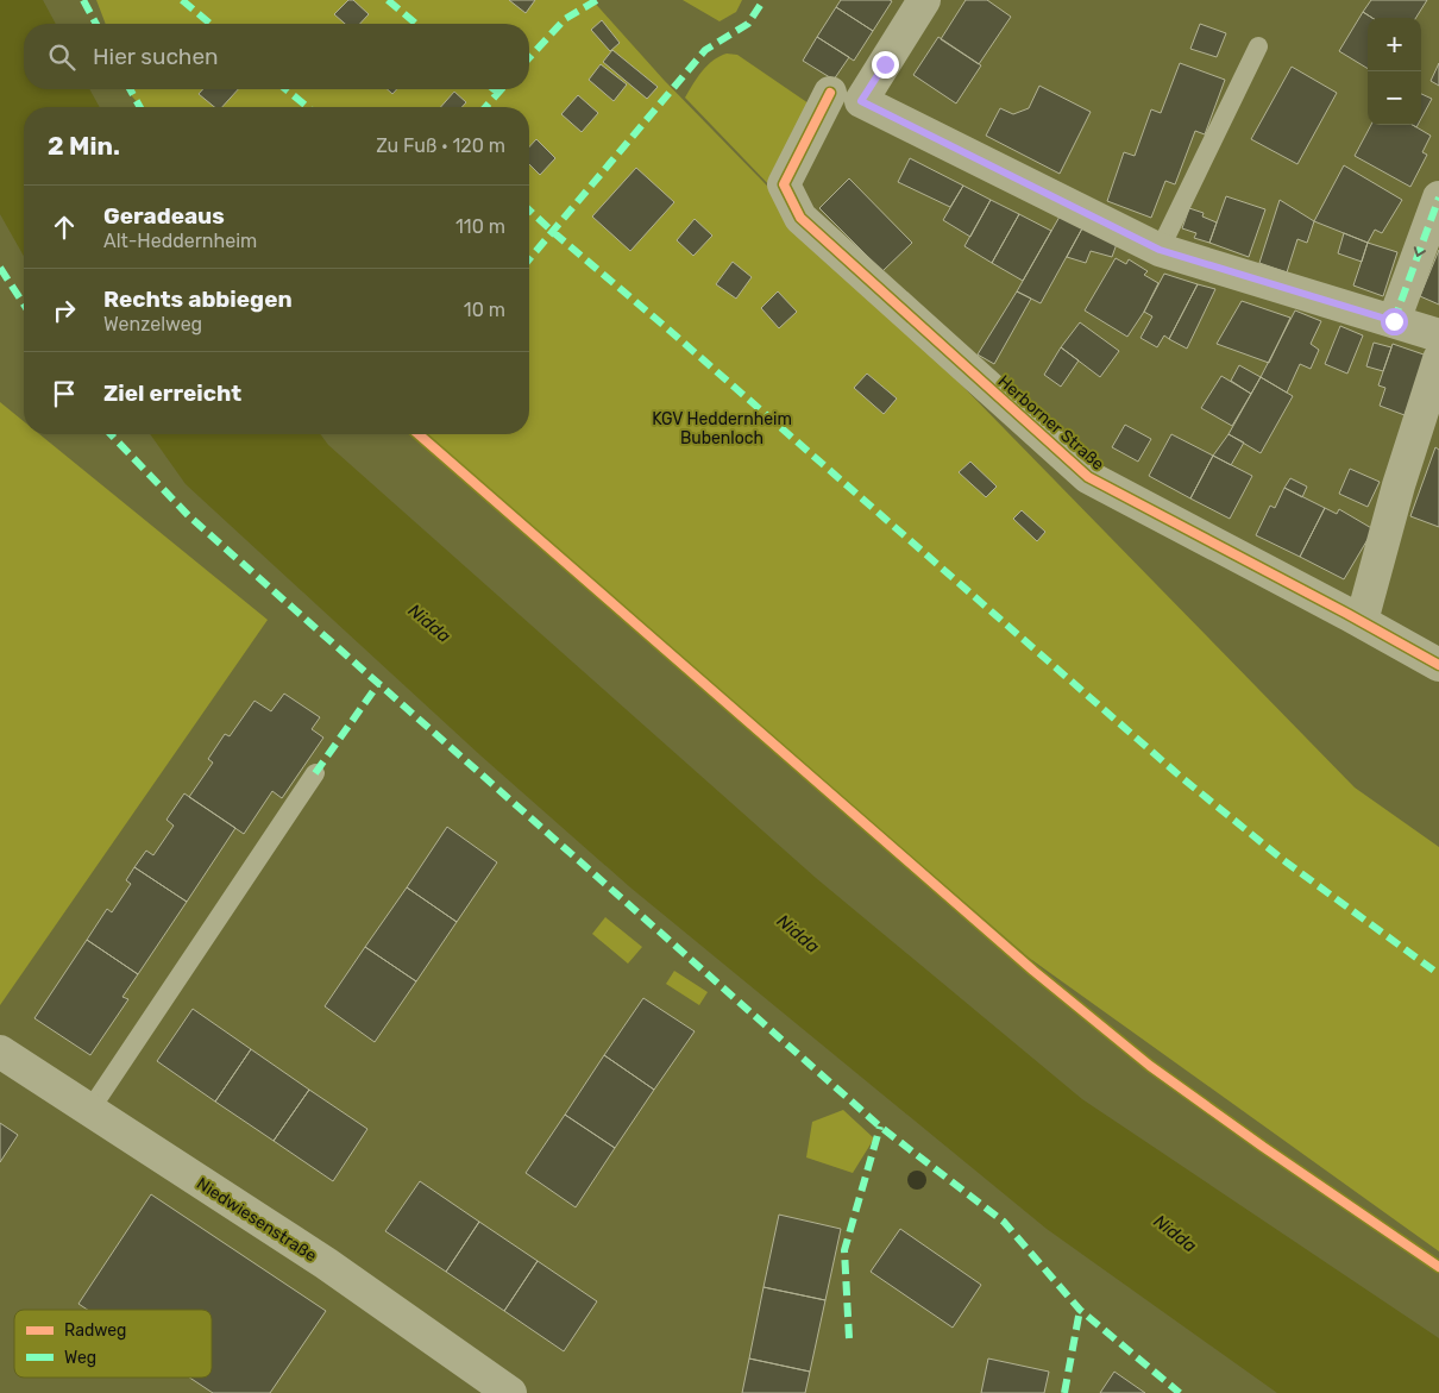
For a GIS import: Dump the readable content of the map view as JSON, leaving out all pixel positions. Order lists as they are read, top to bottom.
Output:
{
  "streets": {
    "street": ["Herborner Straße", "Niedwiesenstraße"]
  },
  "water": ["Nidda"],
  "parks": ["KGV Heddernheim Bubenloch"],
  "legend": ["Radweg", "Weg"],
  "page": {
    "map_buttons": ["+", "−"],
    "search": "Hier suchen",
    "heading": ["2 Min.", "Zu Fuß · 120 m"],
    "list": [
      ["Geradeaus", "Alt-Heddernheim", "110 m"],
      ["Rechts abbiegen", "Wenzelweg", "10 m"],
      "Ziel erreicht"
    ]
  }
}
